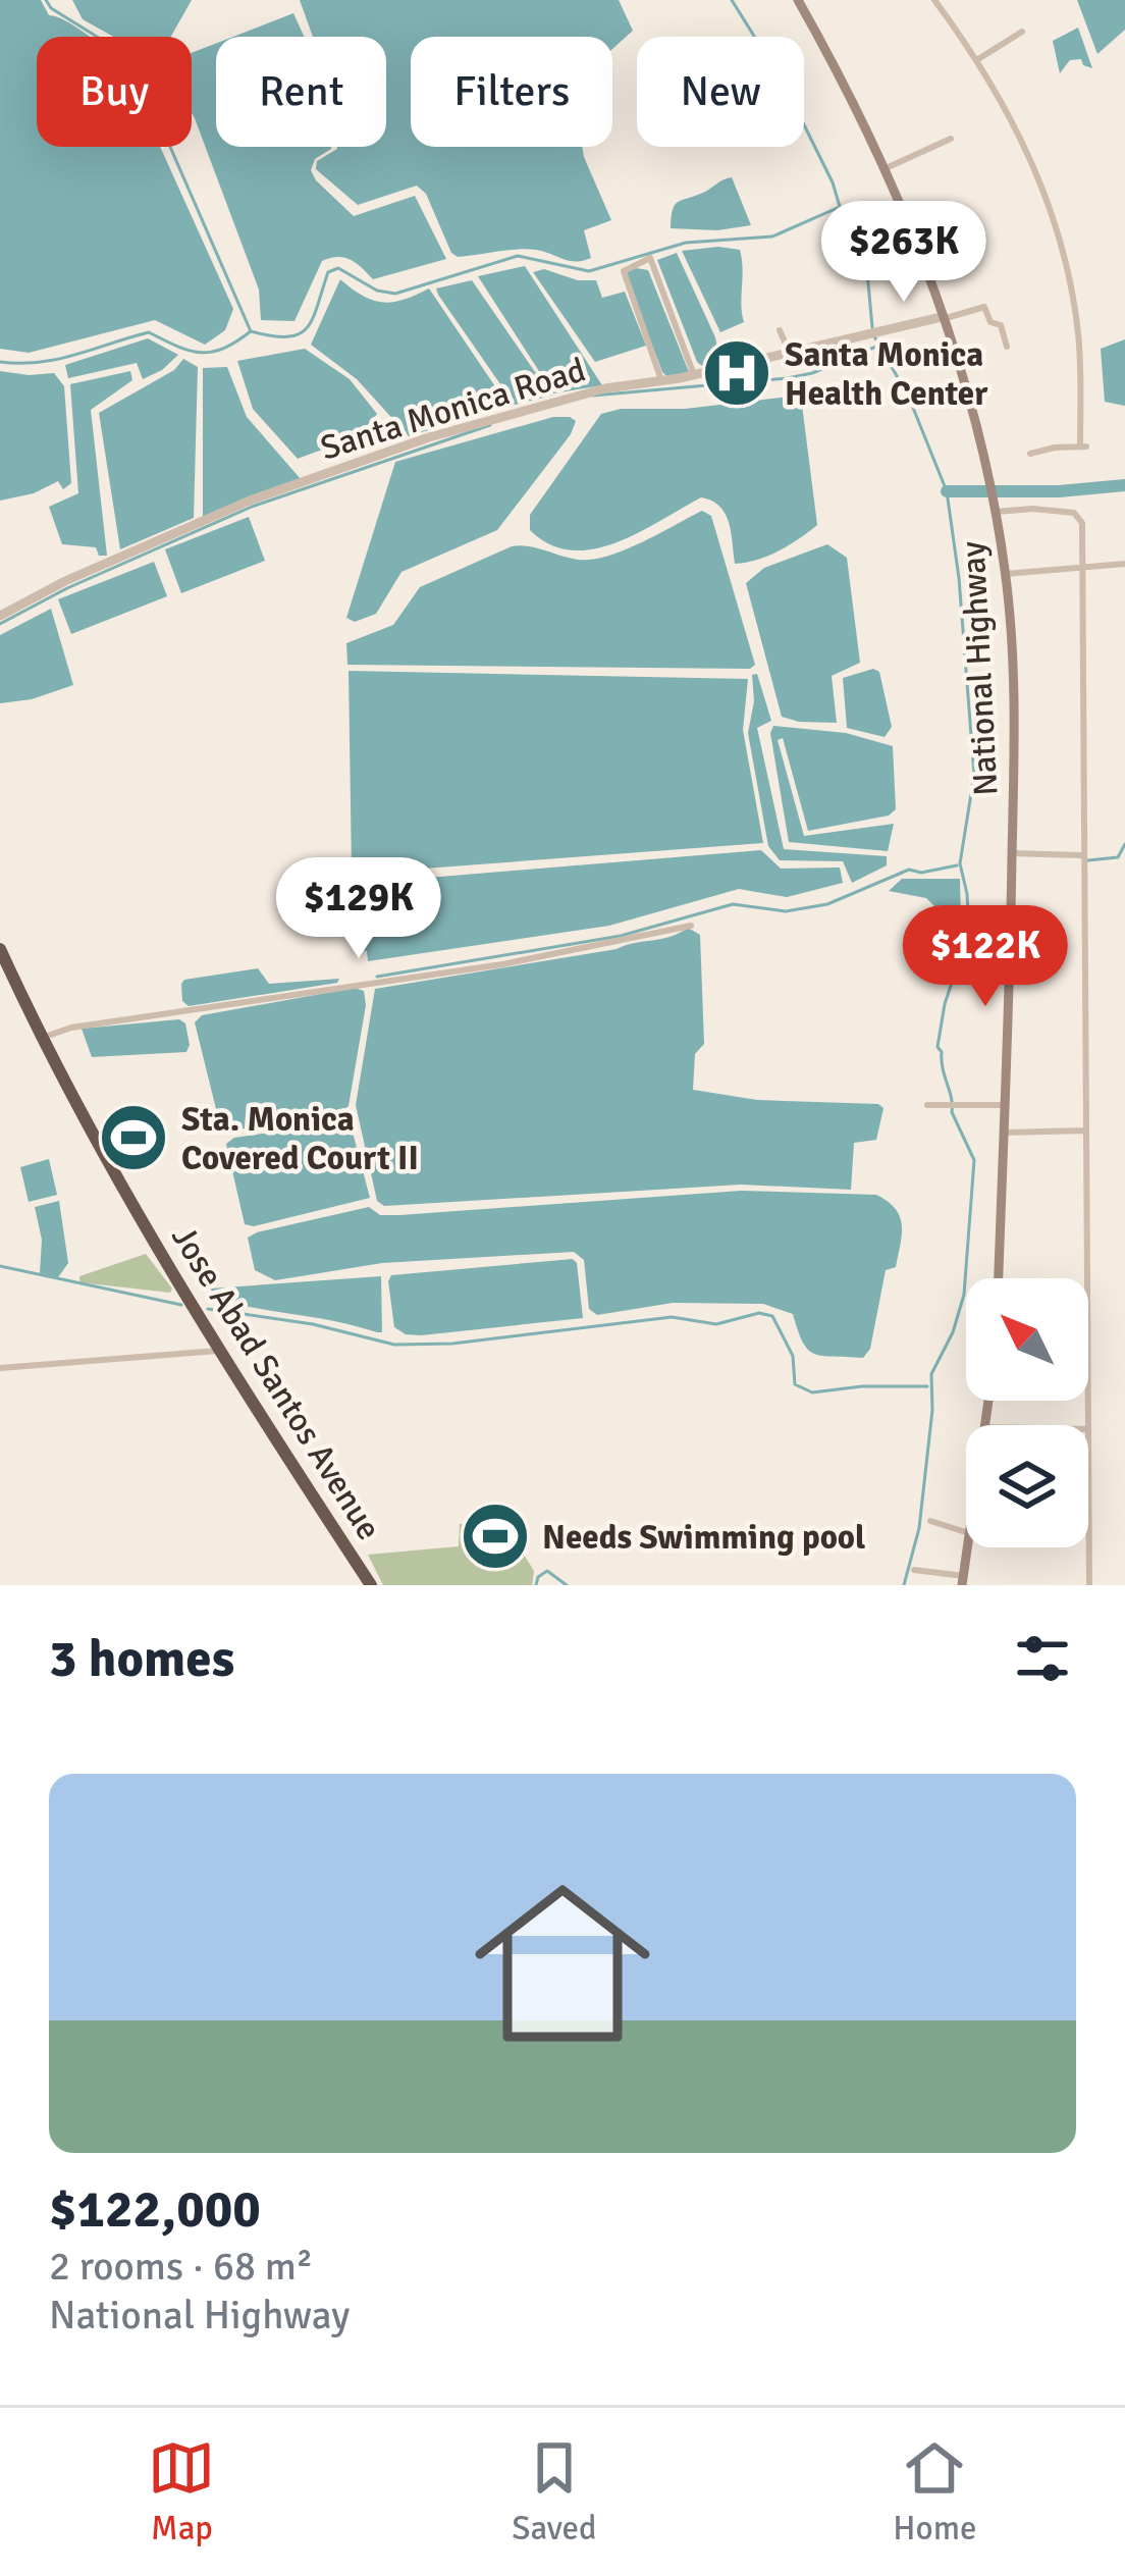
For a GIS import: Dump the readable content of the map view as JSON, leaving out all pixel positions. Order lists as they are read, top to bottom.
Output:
{
  "streets": {
    "highway": ["Jose Abad Santos Avenue"],
    "main road": ["National Highway"],
    "street": ["Santa Monica Road"]
  },
  "crossings": [
    ["Santa Monica Road", "National Highway"]
  ],
  "places": {
    "hospital": ["Santa Monica Health Center"],
    "sports": ["Sta. Monica Covered Court II", "Needs Swimming pool"]
  },
  "north": "top left",
  "page": {
    "chip": [
      "Buy",
      "Rent",
      "Filters",
      "New"
    ],
    "price": ["$263K", "$129K", "$122K"],
    "heading": "3 homes",
    "list": [
      {
        "name": "$122,000",
        "note": "2 rooms · 68 m² · National Highway"
      }
    ],
    "tabs": ["Map", "Saved", "Home"]
  }
}
